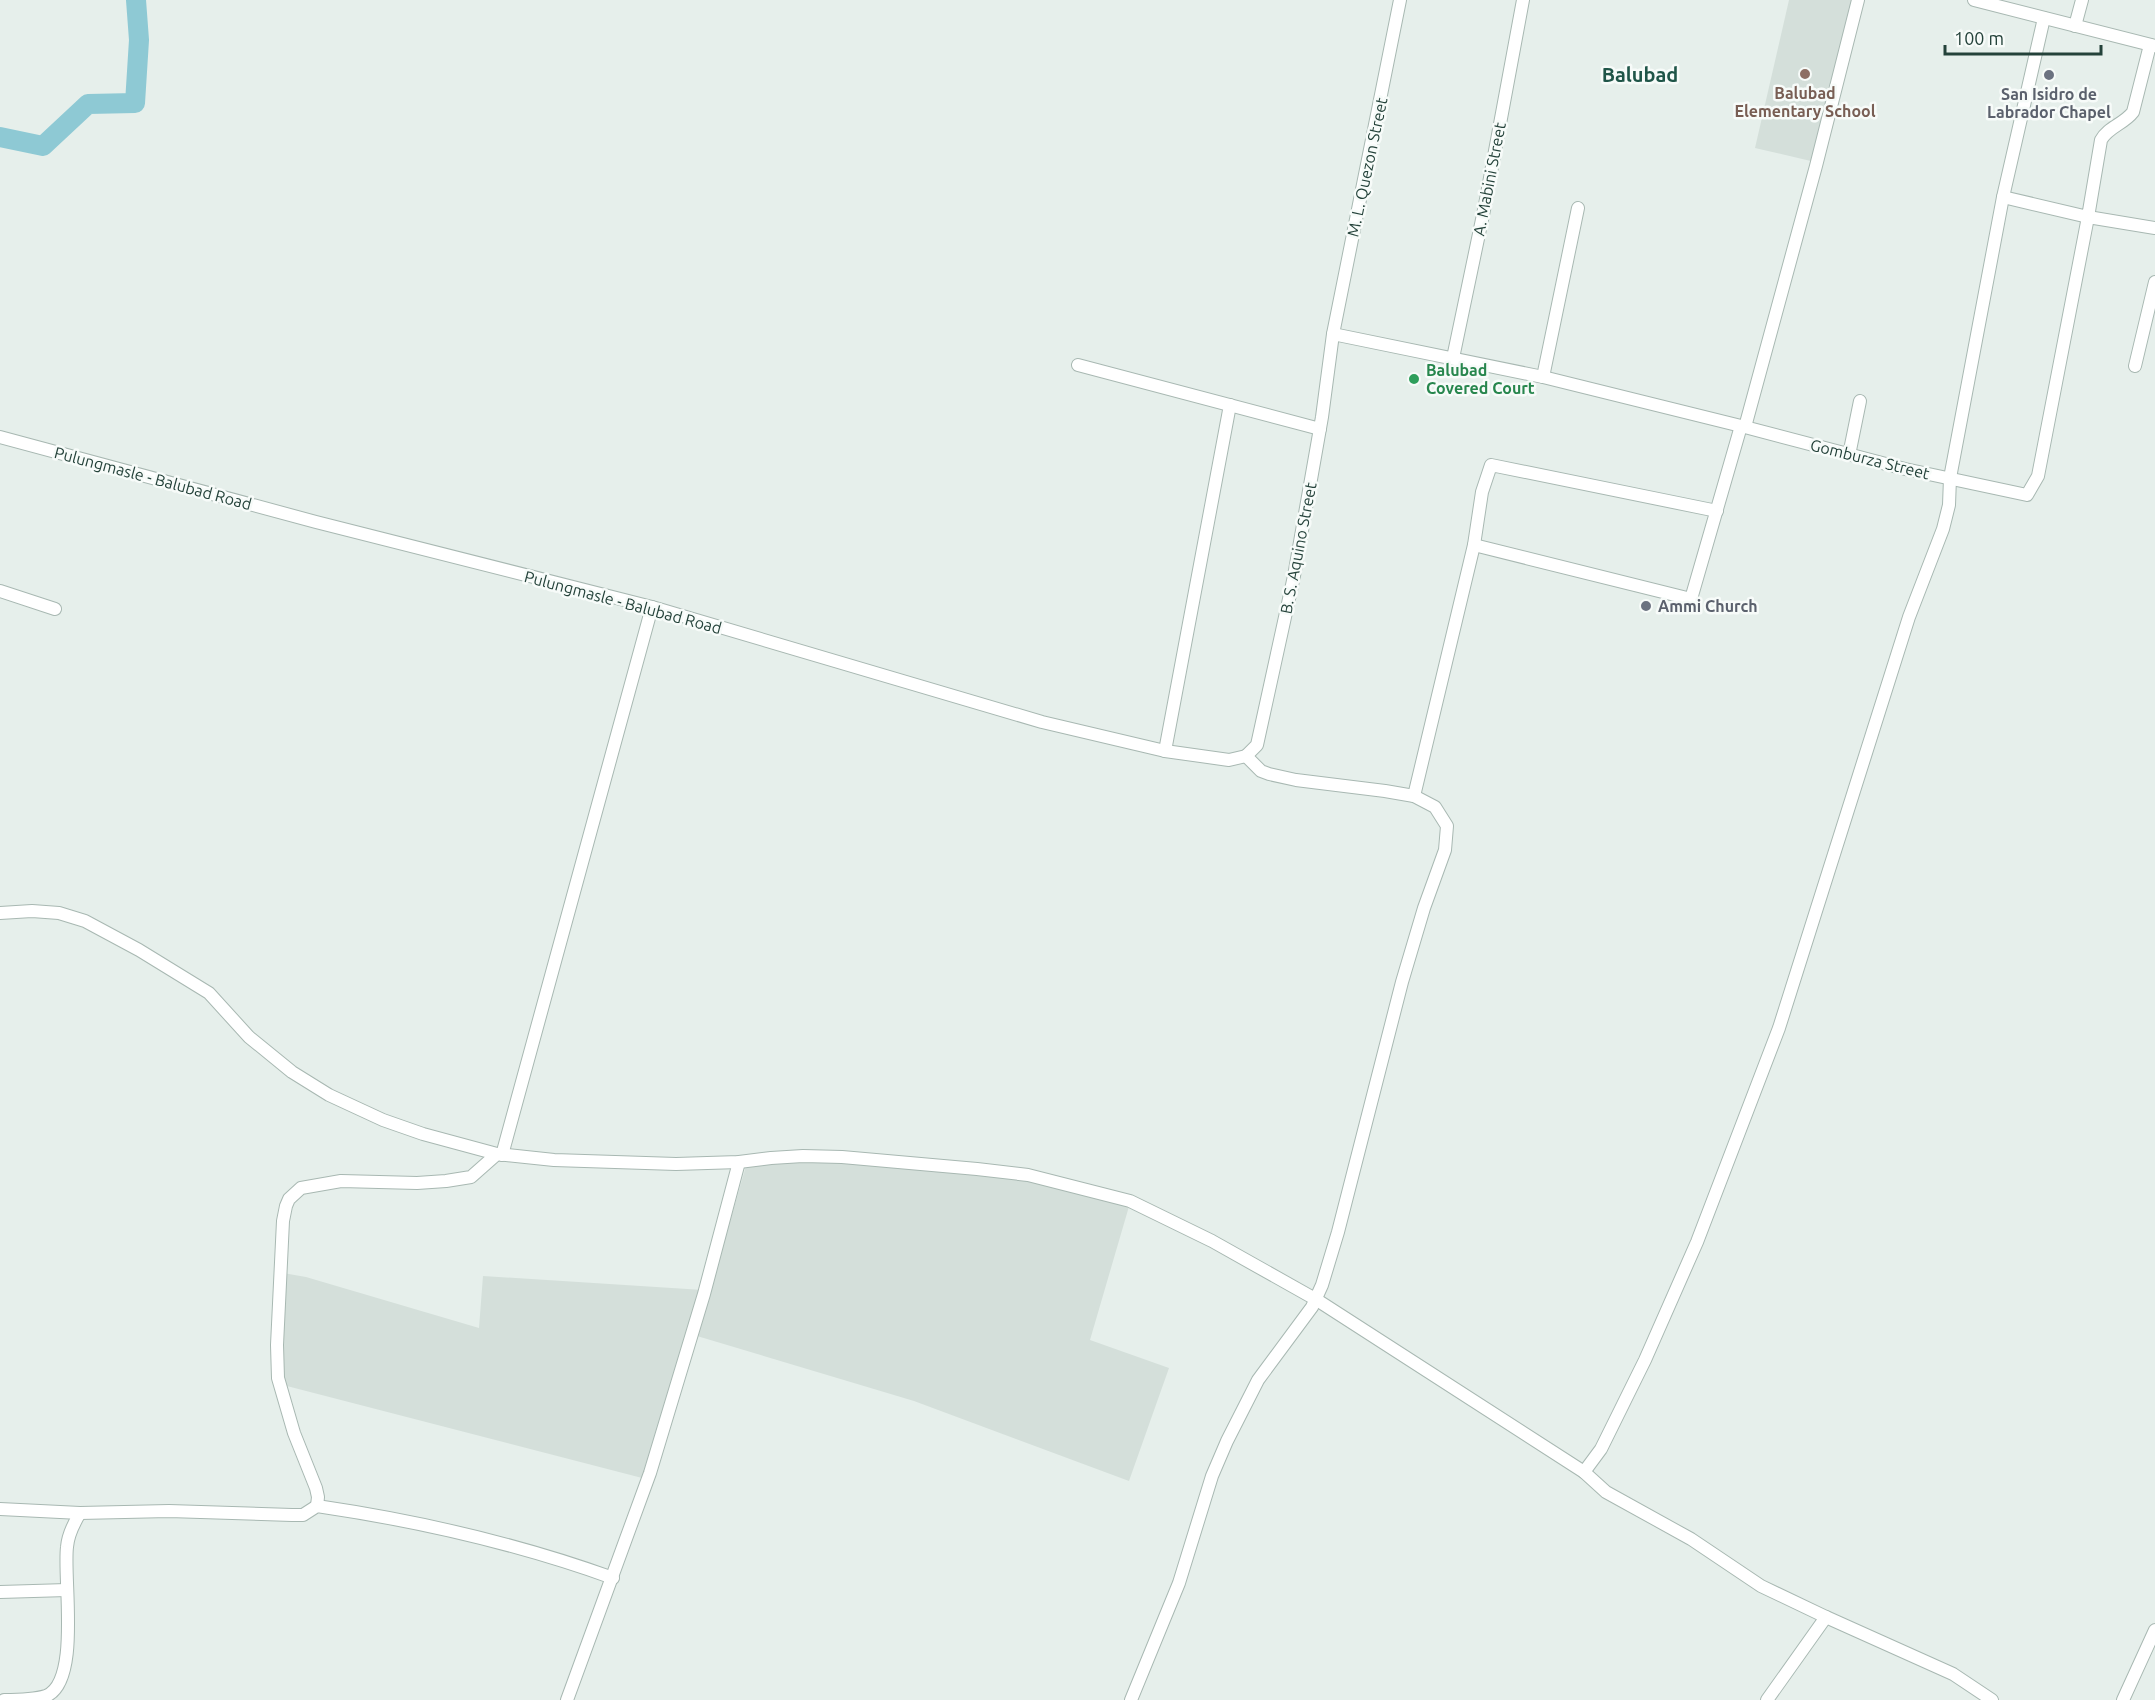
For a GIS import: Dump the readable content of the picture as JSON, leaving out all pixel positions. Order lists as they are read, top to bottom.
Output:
{
  "streets": {
    "street": [
      "M. L. Quezon Street",
      "A. Mabini Street",
      "Gomburza Street",
      "Pulungmasle - Balubad Road",
      "B. S. Aquino Street"
    ]
  },
  "crossings": [
    ["M. L. Quezon Street", "Gomburza Street"],
    ["M. L. Quezon Street", "B. S. Aquino Street"],
    ["A. Mabini Street", "Gomburza Street"],
    ["Gomburza Street", "B. S. Aquino Street"],
    ["Pulungmasle - Balubad Road", "B. S. Aquino Street"]
  ],
  "districts": ["Balubad"],
  "places": [
    "Balubad Elementary School",
    "San Isidro de Labrador Chapel",
    "Balubad Covered Court",
    "Ammi Church"
  ],
  "scale_bar": "100 m"
}
